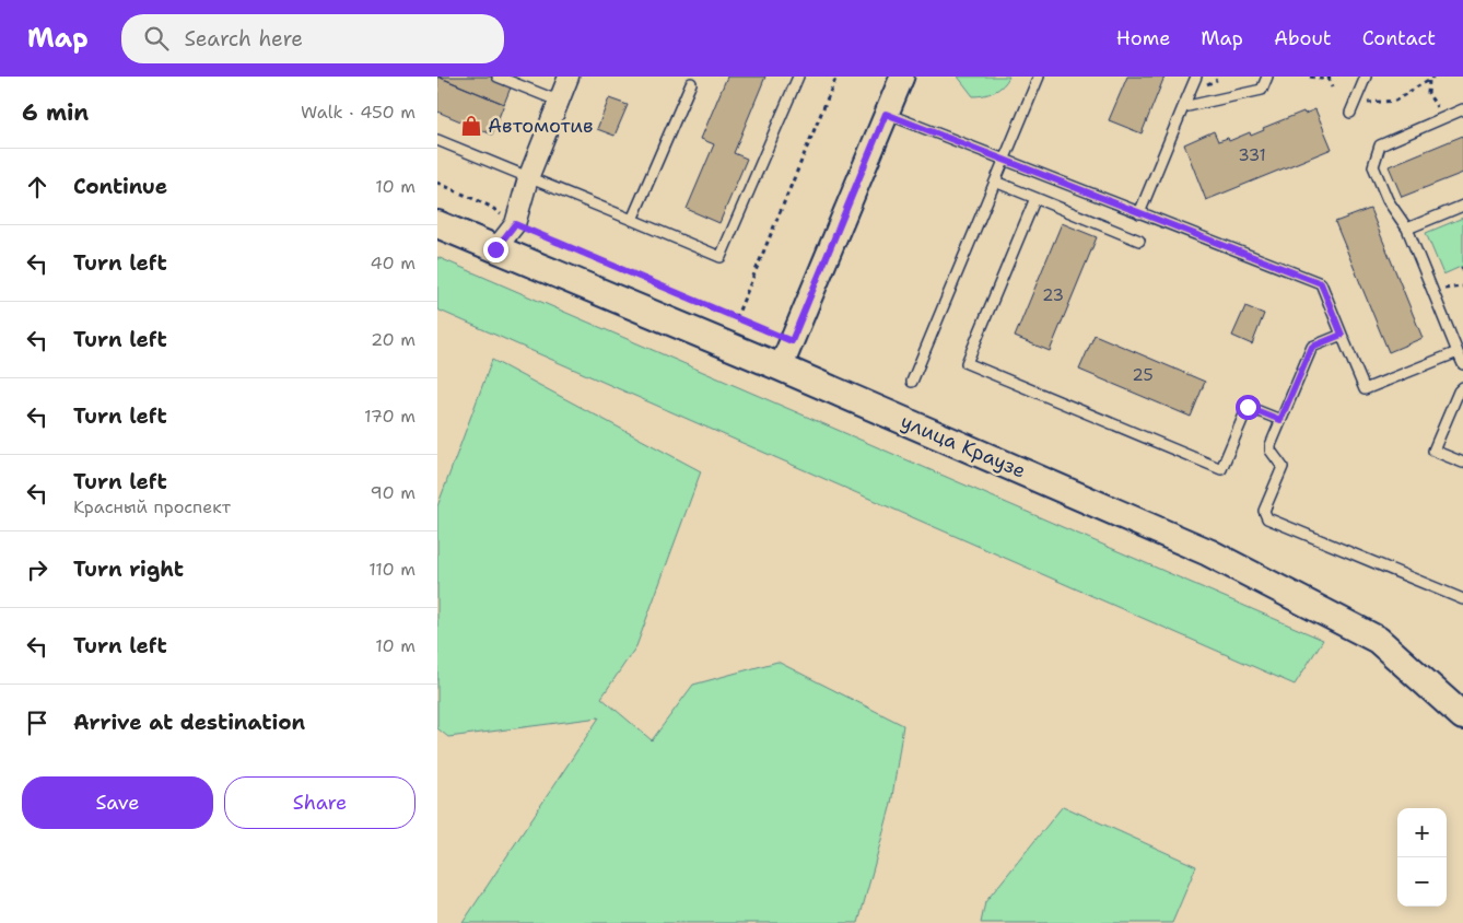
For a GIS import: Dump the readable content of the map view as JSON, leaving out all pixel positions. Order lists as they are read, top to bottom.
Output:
{
  "streets": {
    "main road": ["улица Краузе"]
  },
  "places": {
    "shop": ["Автомотив"]
  },
  "house_numbers": ["331", "23", "25"],
  "page": {
    "header": "Map",
    "search": "Search here",
    "nav": [
      "Home",
      "Map",
      "About",
      "Contact"
    ],
    "heading": ["6 min", "Walk · 450 m"],
    "list": [
      ["Continue", "10 m"],
      ["Turn left", "40 m"],
      ["Turn left", "20 m"],
      ["Turn left", "170 m"],
      ["Turn left", "Красный проспект", "90 m"],
      ["Turn right", "110 m"],
      ["Turn left", "10 m"],
      "Arrive at destination"
    ],
    "buttons": ["Save", "Share"],
    "map_buttons": ["+", "−"]
  }
}
